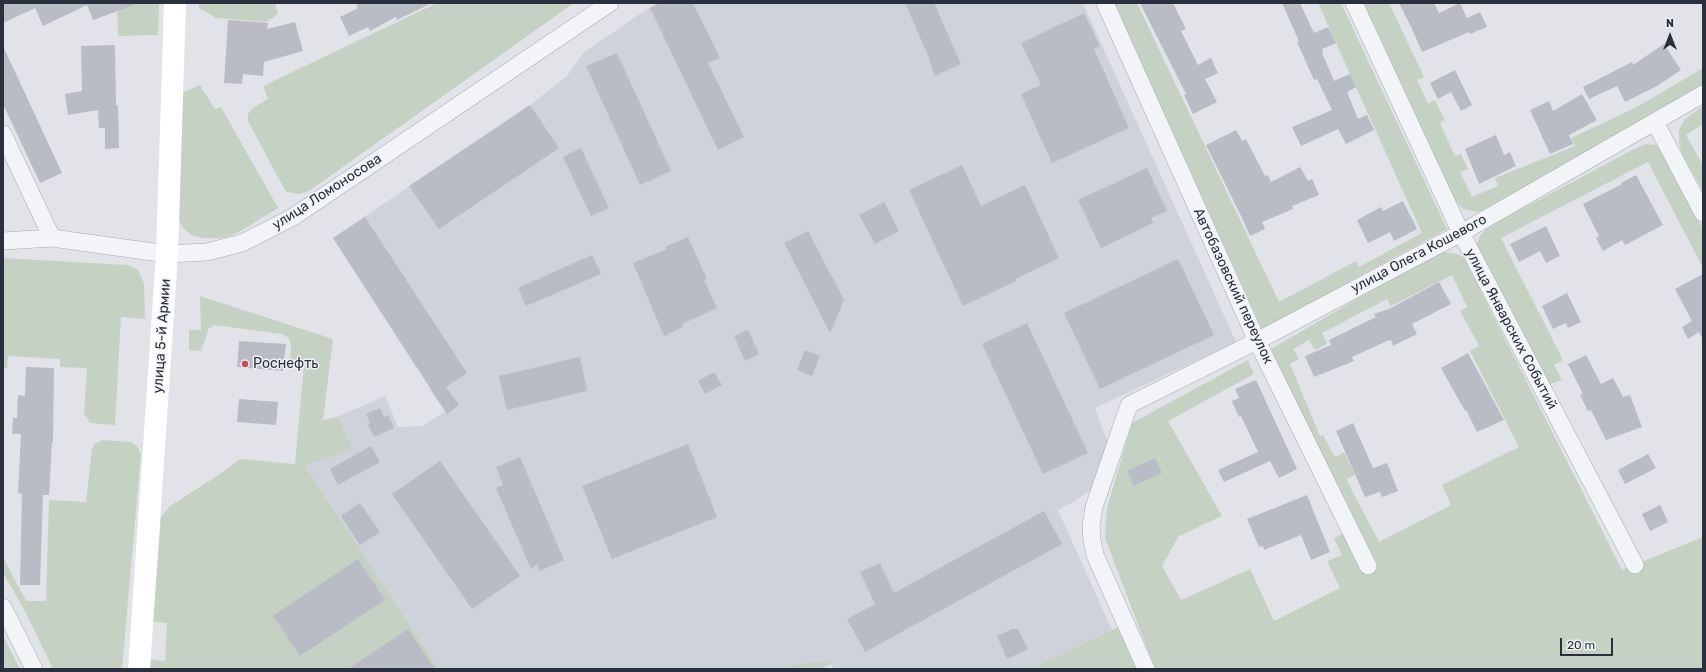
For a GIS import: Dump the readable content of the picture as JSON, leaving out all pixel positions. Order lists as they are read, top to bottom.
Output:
{
  "streets": {
    "street": [
      "улица Ломоносова",
      "улица Олега Кошевого",
      "Автобазовский переулок",
      "улица Январских Событий",
      "улица 5-й Армии"
    ]
  },
  "crossings": [
    ["улица Ломоносова", "улица 5-й Армии"],
    ["улица Олега Кошевого", "Автобазовский переулок"],
    ["улица Олега Кошевого", "улица Январских Событий"]
  ],
  "places": ["Роснефть"],
  "scale_bar": "20 m",
  "north": "top"
}
